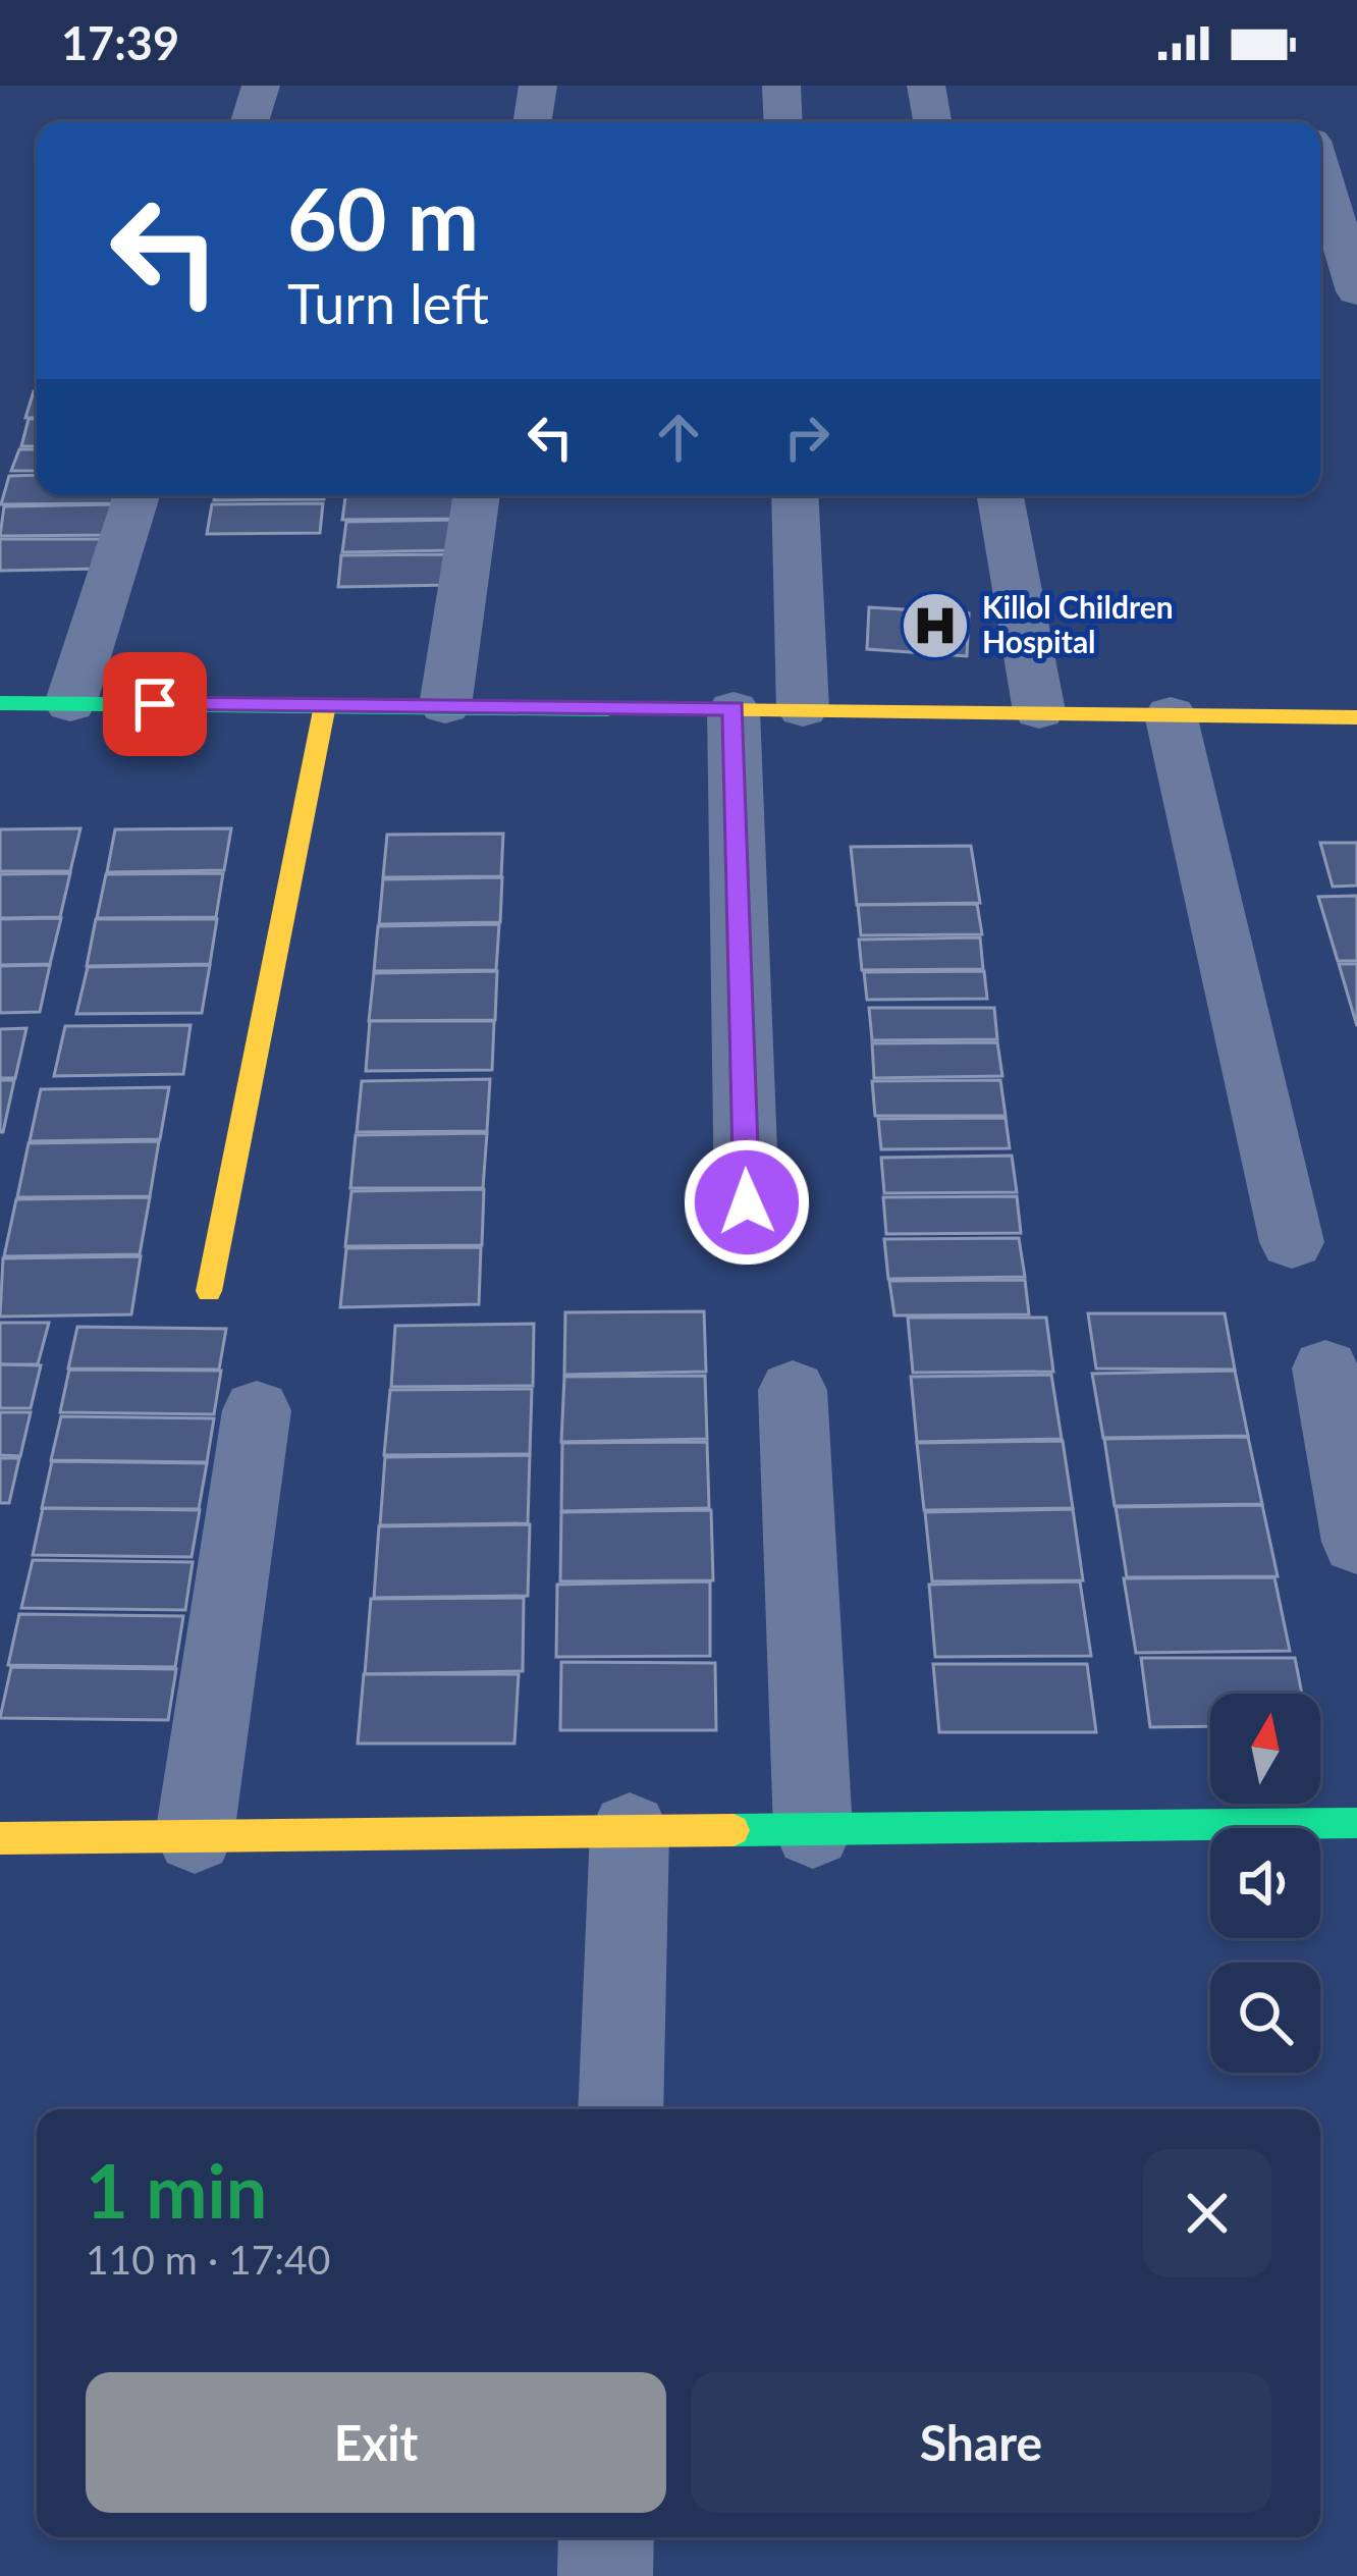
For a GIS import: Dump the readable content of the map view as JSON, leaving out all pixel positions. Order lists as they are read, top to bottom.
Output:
{
  "places": {
    "hospital": ["Killol Children Hospital"]
  },
  "north": "top",
  "page": {
    "status": "17:39",
    "turn": ["60 m", "Turn left"],
    "heading": ["1 min", "110 m · 17:40"],
    "buttons": ["Exit", "Share"]
  }
}
